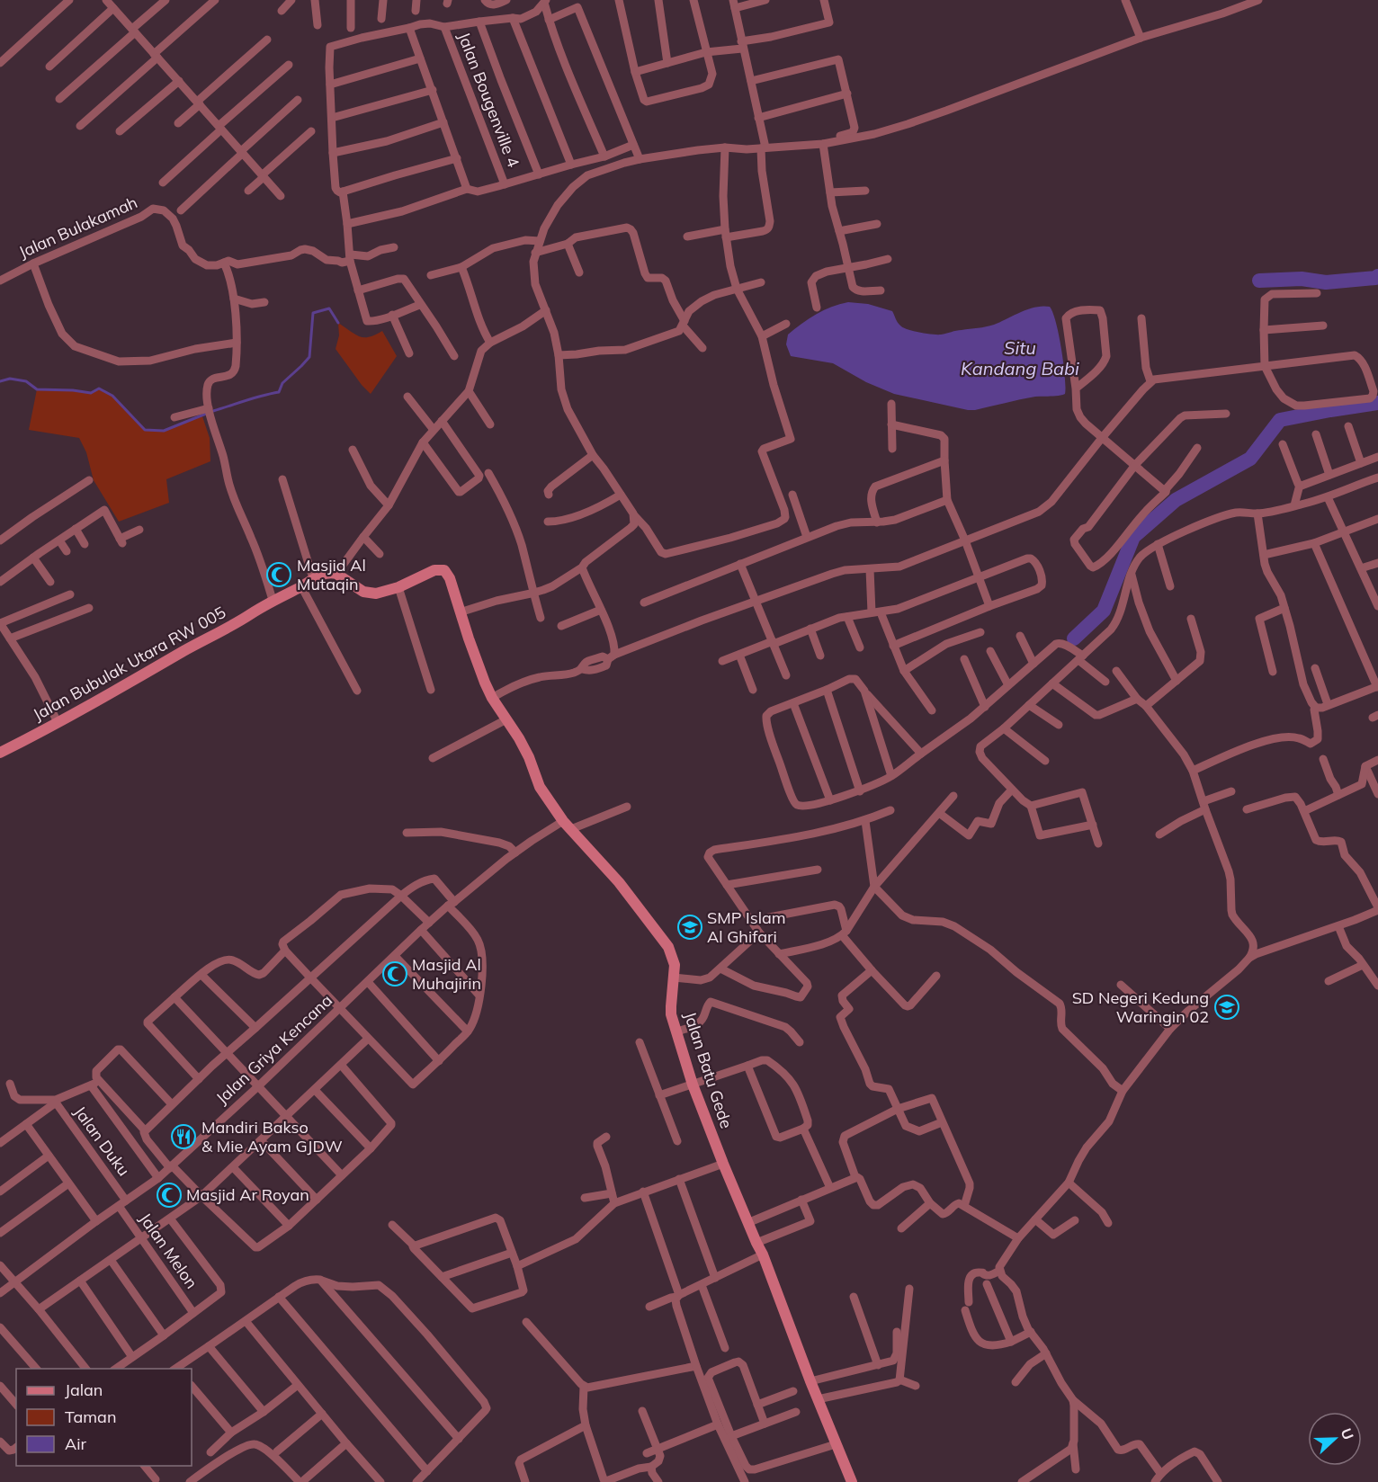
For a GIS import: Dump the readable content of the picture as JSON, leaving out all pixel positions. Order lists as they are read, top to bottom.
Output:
{
  "streets": {
    "street": [
      "Jalan Bougenville 4",
      "Jalan Bulakamah",
      "Jalan Bubulak Utara RW 005",
      "Jalan Griya Kencana",
      "Jalan Batu Gede",
      "Jalan Duku",
      "Jalan Melon"
    ]
  },
  "crossings": [
    ["Jalan Griya Kencana", "Jalan Batu Gede"],
    ["Jalan Griya Kencana", "Jalan Duku"],
    ["Jalan Griya Kencana", "Jalan Melon"],
    ["Jalan Duku", "Jalan Melon"]
  ],
  "water": ["Situ Kandang Babi"],
  "places": {
    "mosque": ["Masjid Al Mutaqin", "Masjid Al Muhajirin", "Masjid Ar Royan"],
    "school or university": ["SMP Islam Al Ghifari", "SD Negeri Kedung Waringin 02"],
    "restaurant": ["Mandiri Bakso & Mie Ayam GJDW"]
  },
  "legend": ["Jalan", "Taman", "Air"],
  "north": "right"
}
